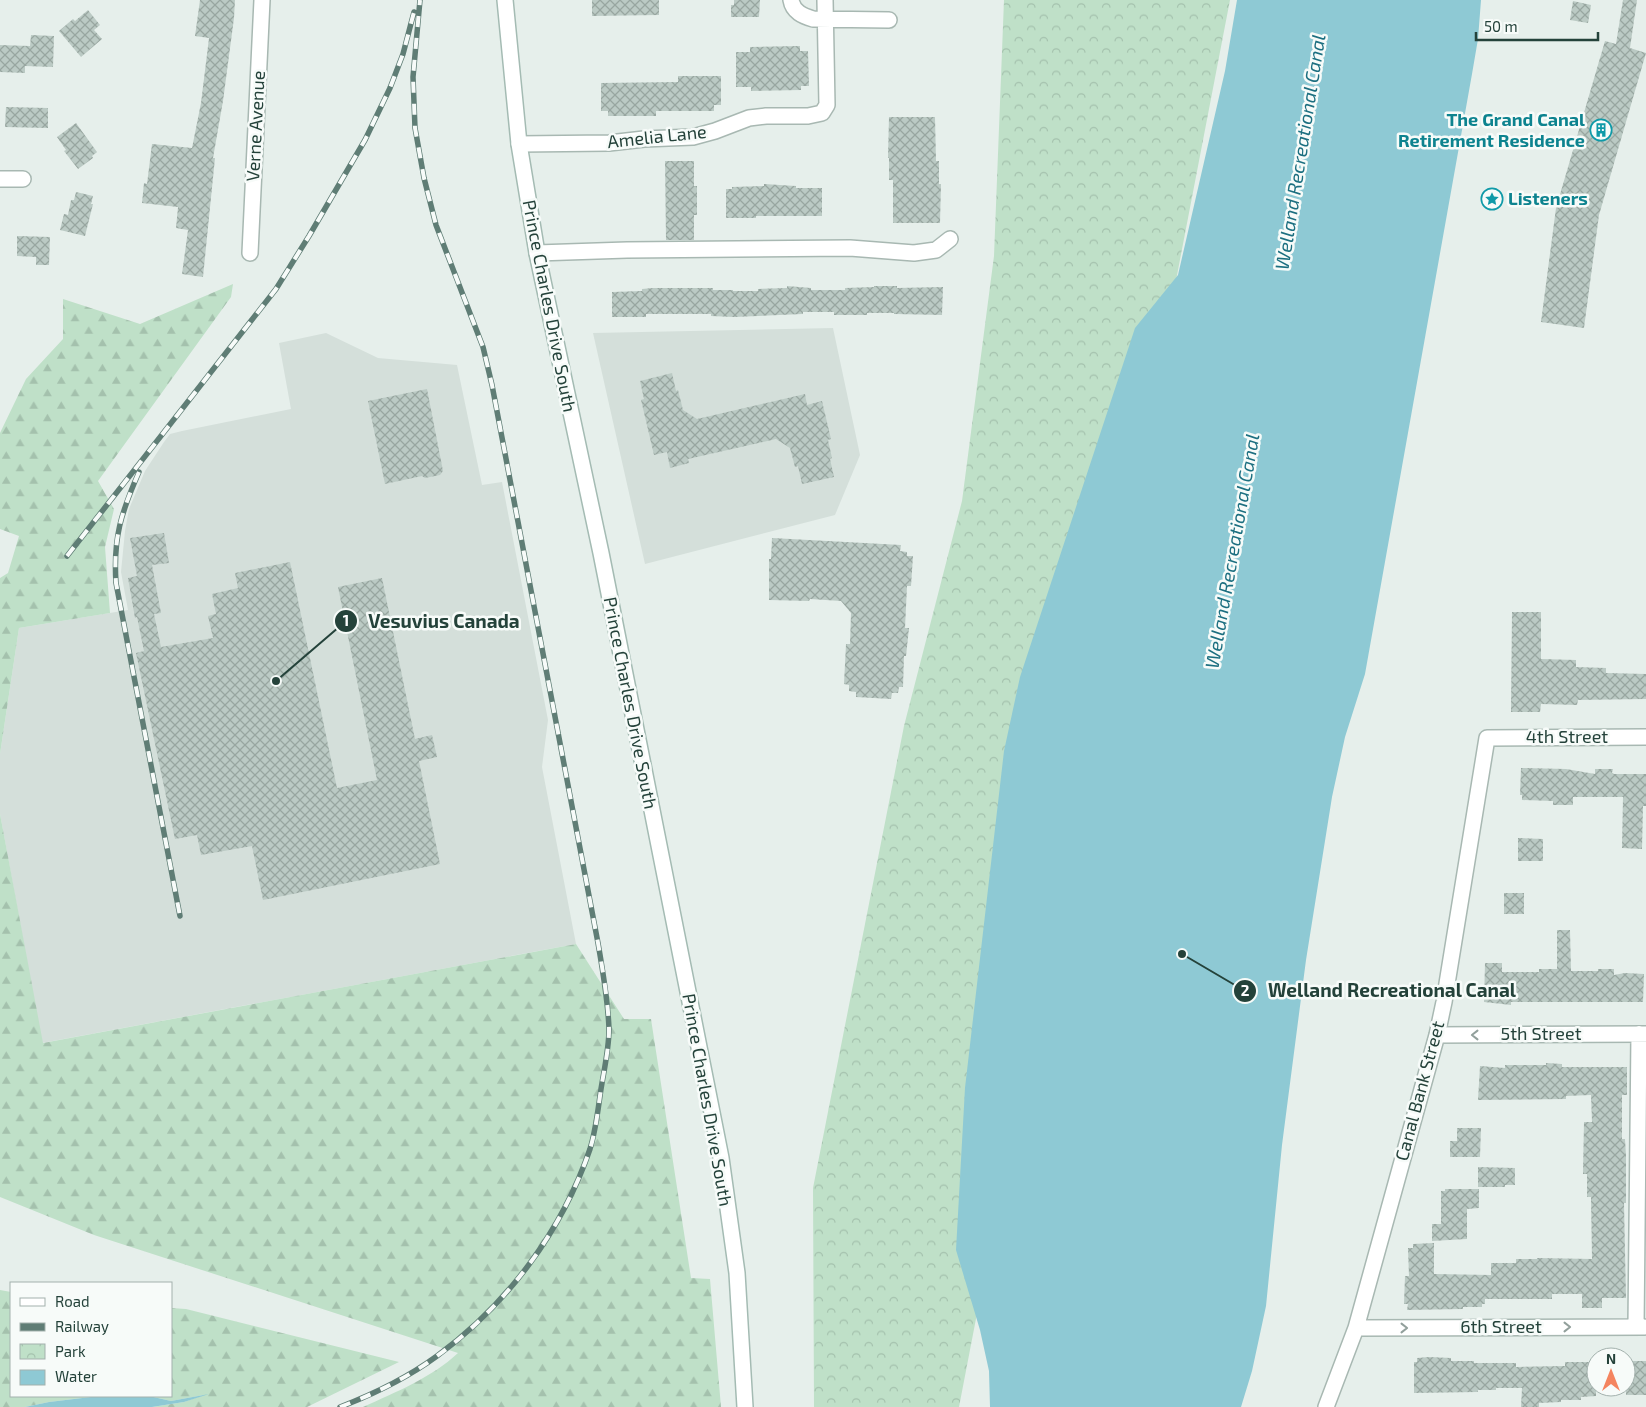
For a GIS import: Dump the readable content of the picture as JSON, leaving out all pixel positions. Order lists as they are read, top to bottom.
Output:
{
  "streets": {
    "street": [
      "Verne Avenue",
      "Amelia Lane",
      "Prince Charles Drive South",
      "4th Street",
      "5th Street",
      "Canal Bank Street",
      "6th Street"
    ]
  },
  "crossings": [
    ["Amelia Lane", "Prince Charles Drive South"],
    ["4th Street", "Canal Bank Street"],
    ["5th Street", "Canal Bank Street"],
    ["Canal Bank Street", "6th Street"]
  ],
  "one_way": ["5th Street", "6th Street"],
  "water": ["Welland Recreational Canal"],
  "places": {
    "building": ["The Grand Canal Retirement Residence"],
    "place": ["Listeners"],
    "other": ["Vesuvius Canada", "Welland Recreational Canal"]
  },
  "legend": [
    "Road",
    "Railway",
    "Park",
    "Water"
  ],
  "scale_bar": "50 m",
  "north": "top"
}
